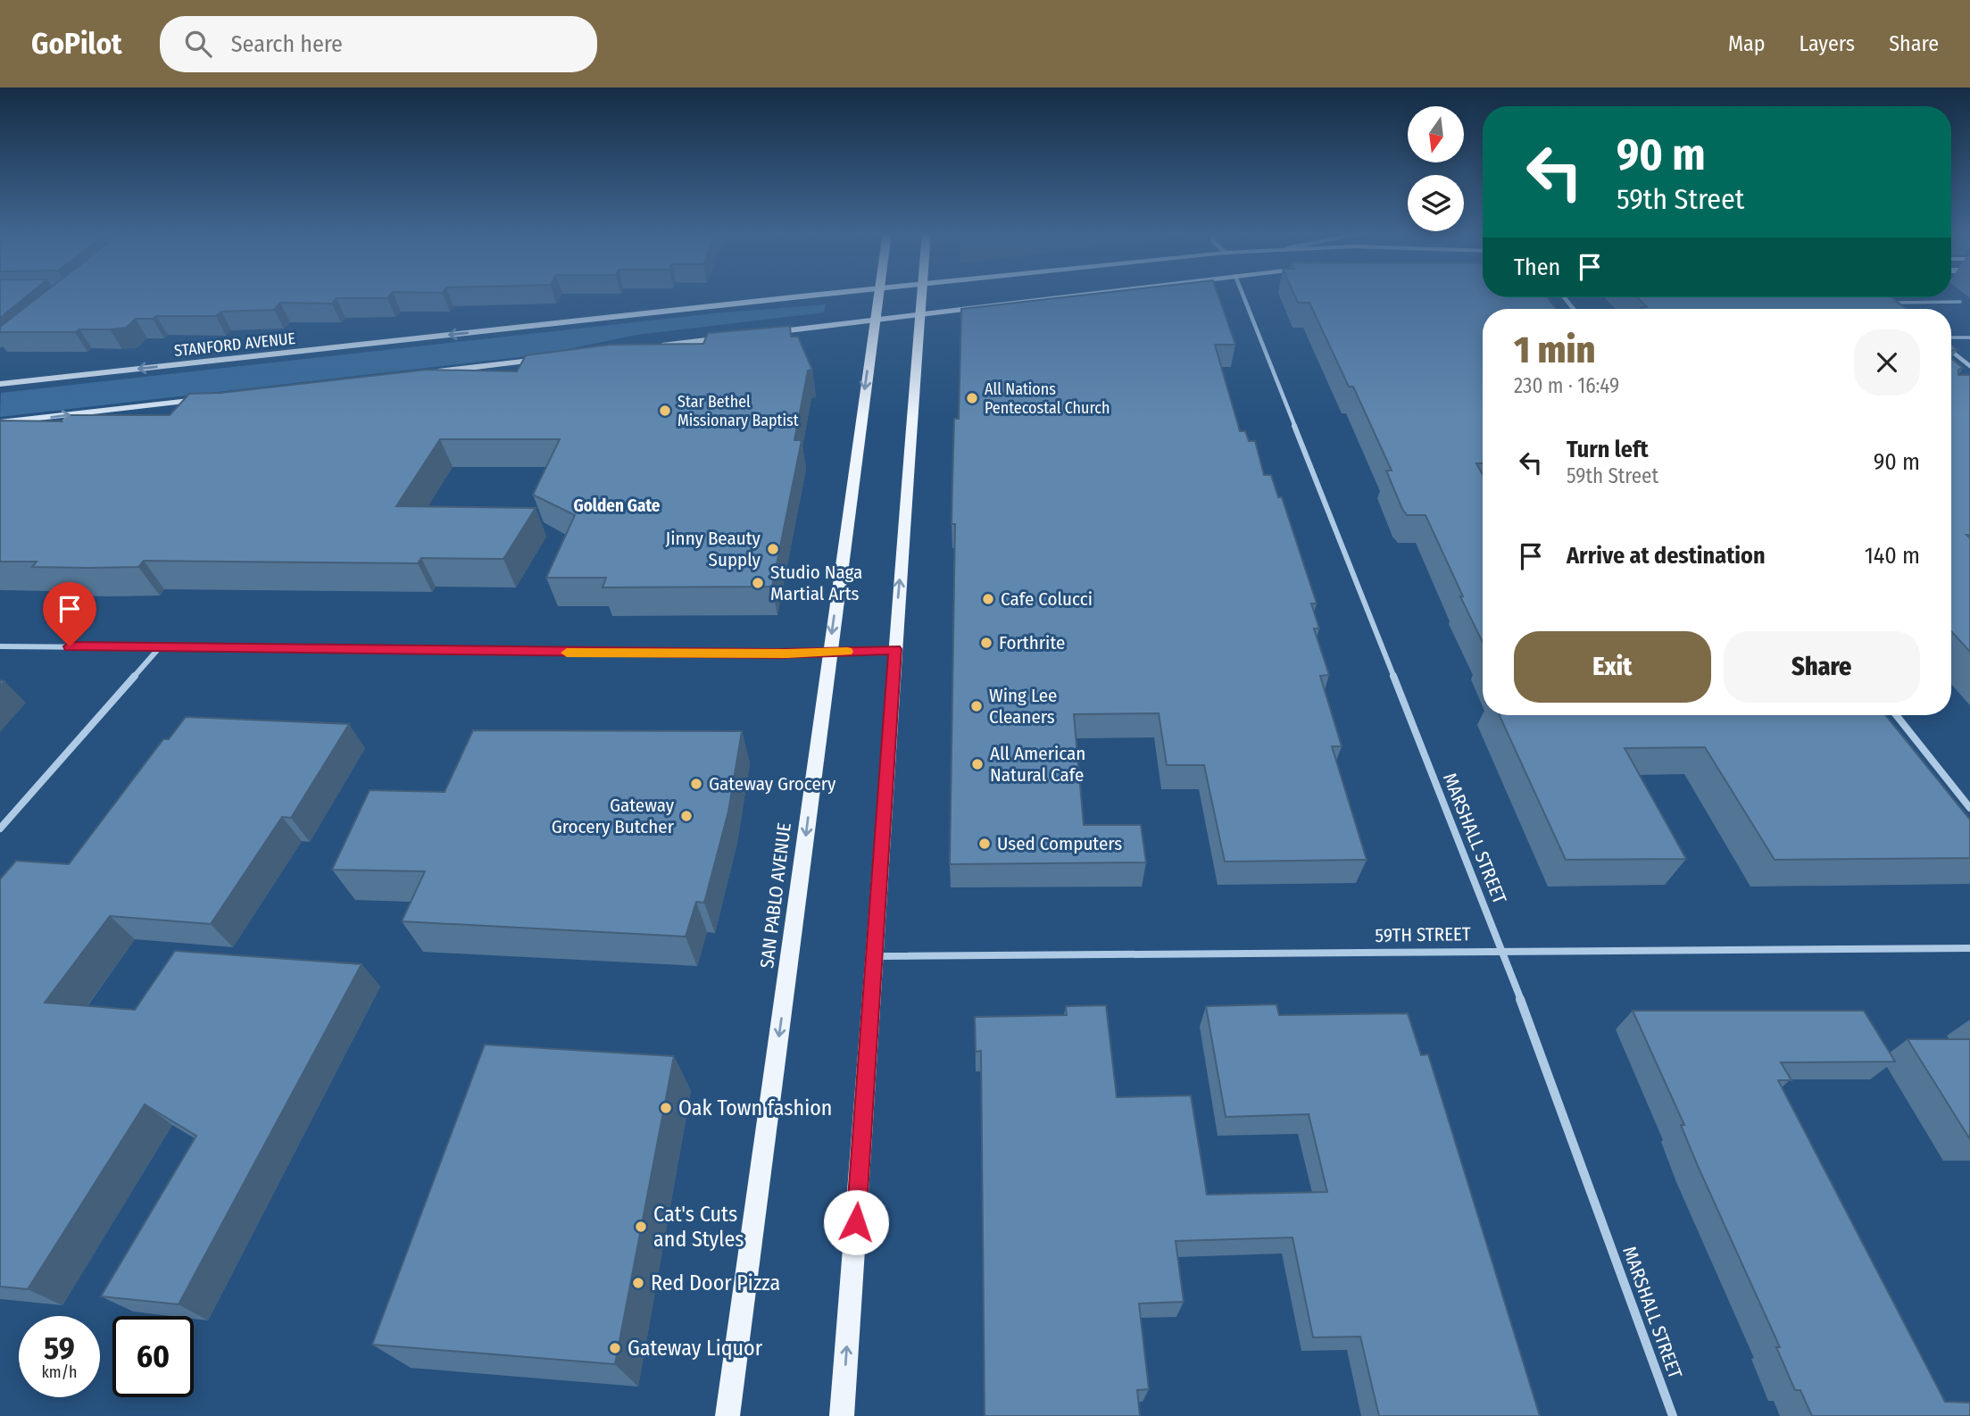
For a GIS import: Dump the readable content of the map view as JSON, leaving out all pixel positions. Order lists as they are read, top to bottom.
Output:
{
  "streets": {
    "main road": ["STANFORD AVENUE", "SAN PABLO AVENUE"],
    "street": ["MARSHALL STREET", "59TH STREET"]
  },
  "crossings": [
    ["MARSHALL STREET", "59TH STREET"]
  ],
  "districts": ["Golden Gate"],
  "places": [
    "All Nations Pentecostal Church",
    "Star Bethel Missionary Baptist",
    "Jinny Beauty Supply",
    "Studio Naga Martial Arts",
    "Cafe Colucci",
    "Forthrite",
    "Wing Lee Cleaners",
    "All American Natural Cafe",
    "Gateway Grocery",
    "Gateway Grocery Butcher",
    "Used Computers",
    "Oak Town fashion",
    "Cat's Cuts and Styles",
    "Red Door Pizza",
    "Gateway Liquor"
  ],
  "north": "bottom",
  "page": {
    "header": "GoPilot",
    "search": "Search here",
    "nav": ["Map", "Layers", "Share"],
    "turn": ["90 m", "59th Street"],
    "then": "Then",
    "heading": ["1 min", "230 m · 16:49"],
    "list": [
      {
        "name": "Turn left",
        "note": "59th Street",
        "value": "90 m"
      },
      {
        "name": "Arrive at destination",
        "value": "140 m"
      }
    ],
    "buttons": ["Exit", "Share"],
    "speed": "59 km/h",
    "limit": "60"
  }
}
